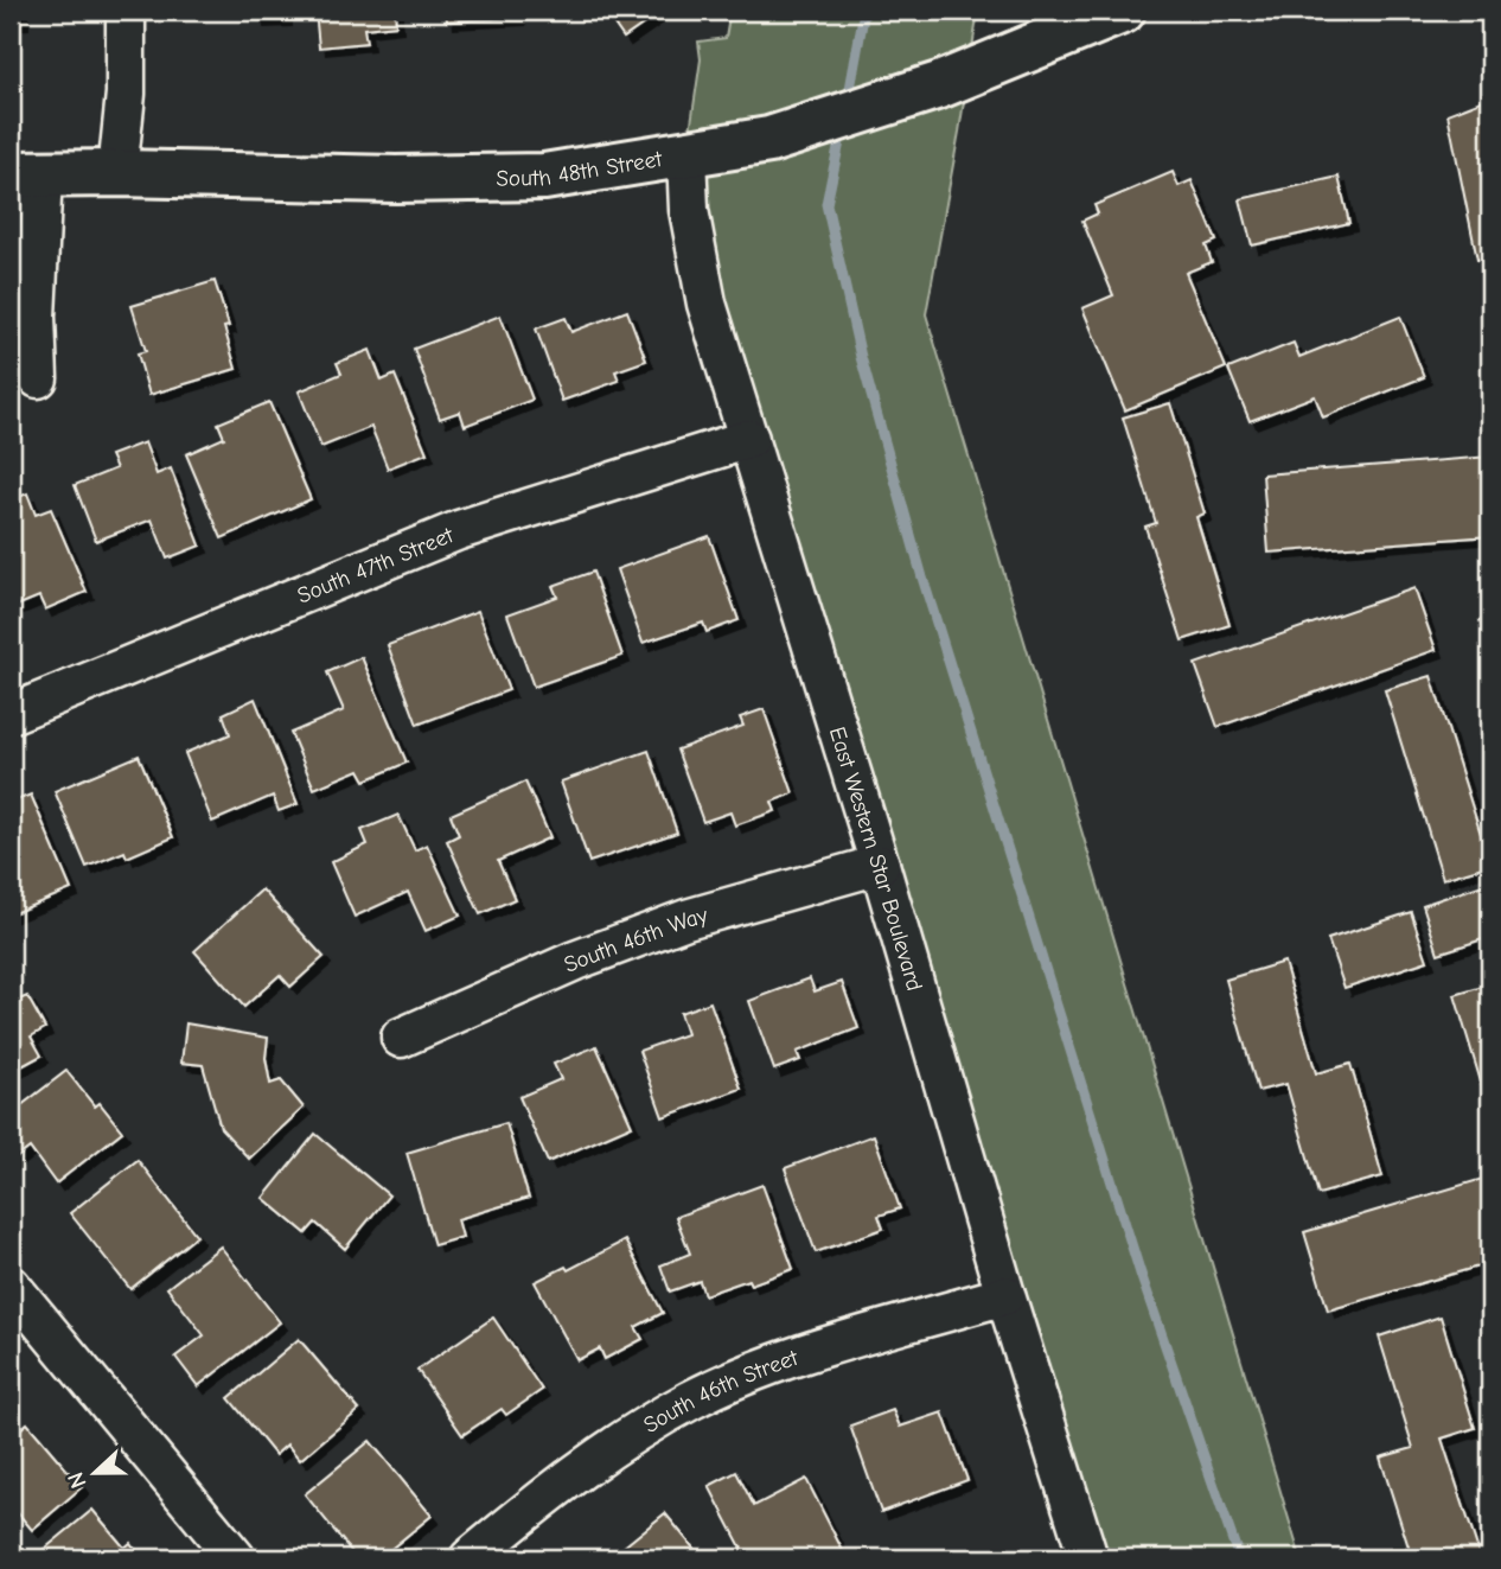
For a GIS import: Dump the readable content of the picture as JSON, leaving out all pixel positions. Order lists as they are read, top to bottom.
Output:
{
  "streets": {
    "main road": ["South 48th Street"],
    "street": [
      "South 47th Street",
      "East Western Star Boulevard",
      "South 46th Way",
      "South 46th Street"
    ]
  },
  "crossings": [
    ["South 48th Street", "East Western Star Boulevard"],
    ["South 47th Street", "East Western Star Boulevard"],
    ["East Western Star Boulevard", "South 46th Way"],
    ["East Western Star Boulevard", "South 46th Street"]
  ],
  "north": "left"
}
